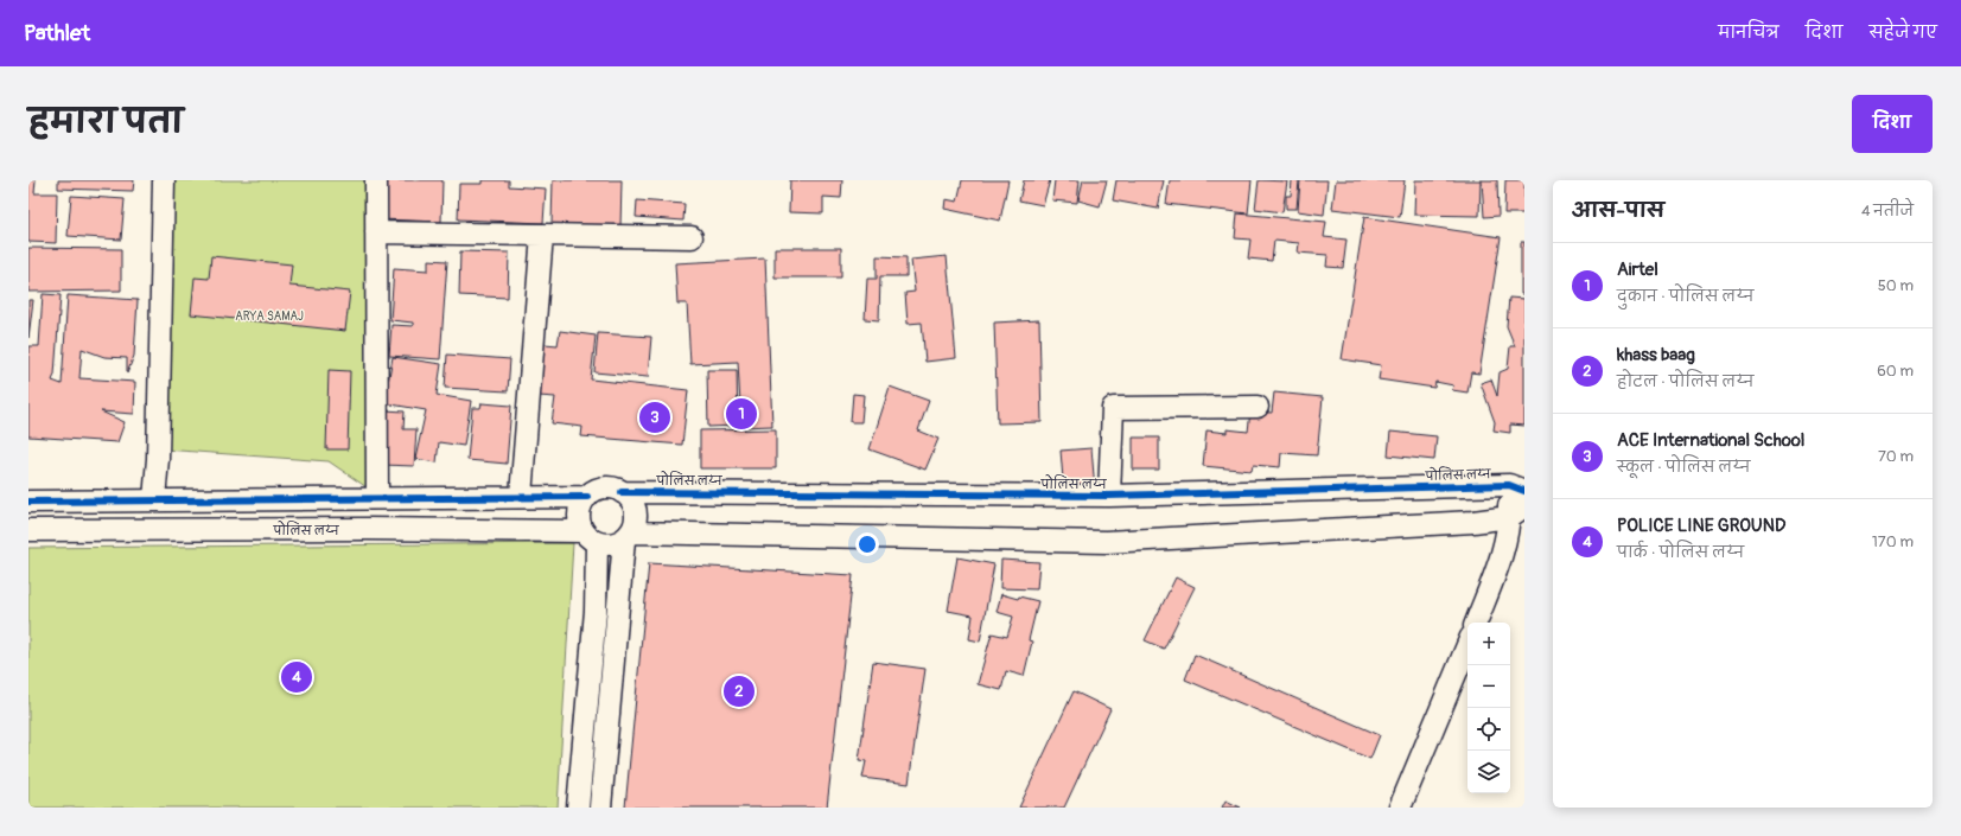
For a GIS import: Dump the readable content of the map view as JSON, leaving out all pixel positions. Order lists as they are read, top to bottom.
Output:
{
  "streets": {
    "street": ["पोलिस लय्न"]
  },
  "parks": ["ARYA SAMAJ"],
  "page": {
    "header": "Pathlet",
    "nav": ["मानचित्र", "दिशा", "सहेजे गए"],
    "title": "हमारा पता",
    "buttons": "दिशा",
    "heading": ["आस-पास", "4 नतीजे"],
    "list": [
      {
        "mark": "1",
        "name": "Airtel",
        "note": "दुकान · पोलिस लय्न",
        "value": "50 m"
      },
      {
        "mark": "2",
        "name": "khass baag",
        "note": "होटल · पोलिस लय्न",
        "value": "60 m"
      },
      {
        "mark": "3",
        "name": "ACE International School",
        "note": "स्कूल · पोलिस लय्न",
        "value": "70 m"
      },
      {
        "mark": "4",
        "name": "POLICE LINE GROUND",
        "note": "पार्क · पोलिस लय्न",
        "value": "170 m"
      }
    ],
    "pins": [
      "1",
      "3",
      "4",
      "2"
    ],
    "map_buttons": ["+", "−"]
  }
}
